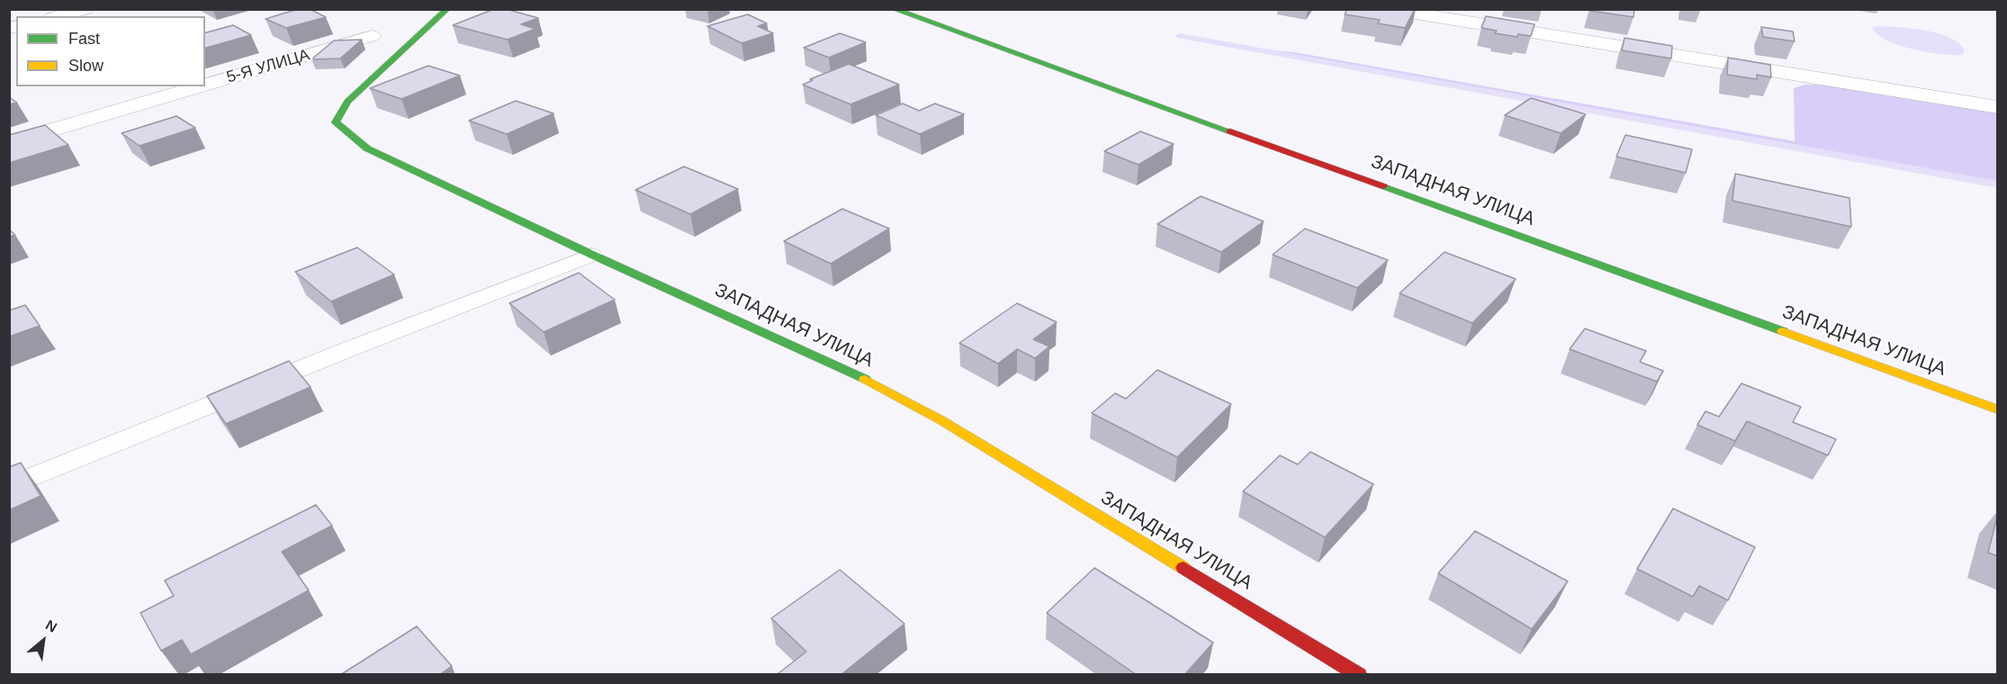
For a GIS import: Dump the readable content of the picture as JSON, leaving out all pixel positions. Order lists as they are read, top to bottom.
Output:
{
  "streets": {
    "street": ["5-Я УЛИЦА", "ЗАПАДНАЯ УЛИЦА"]
  },
  "legend": ["Fast", "Slow"],
  "north": "top right"
}
